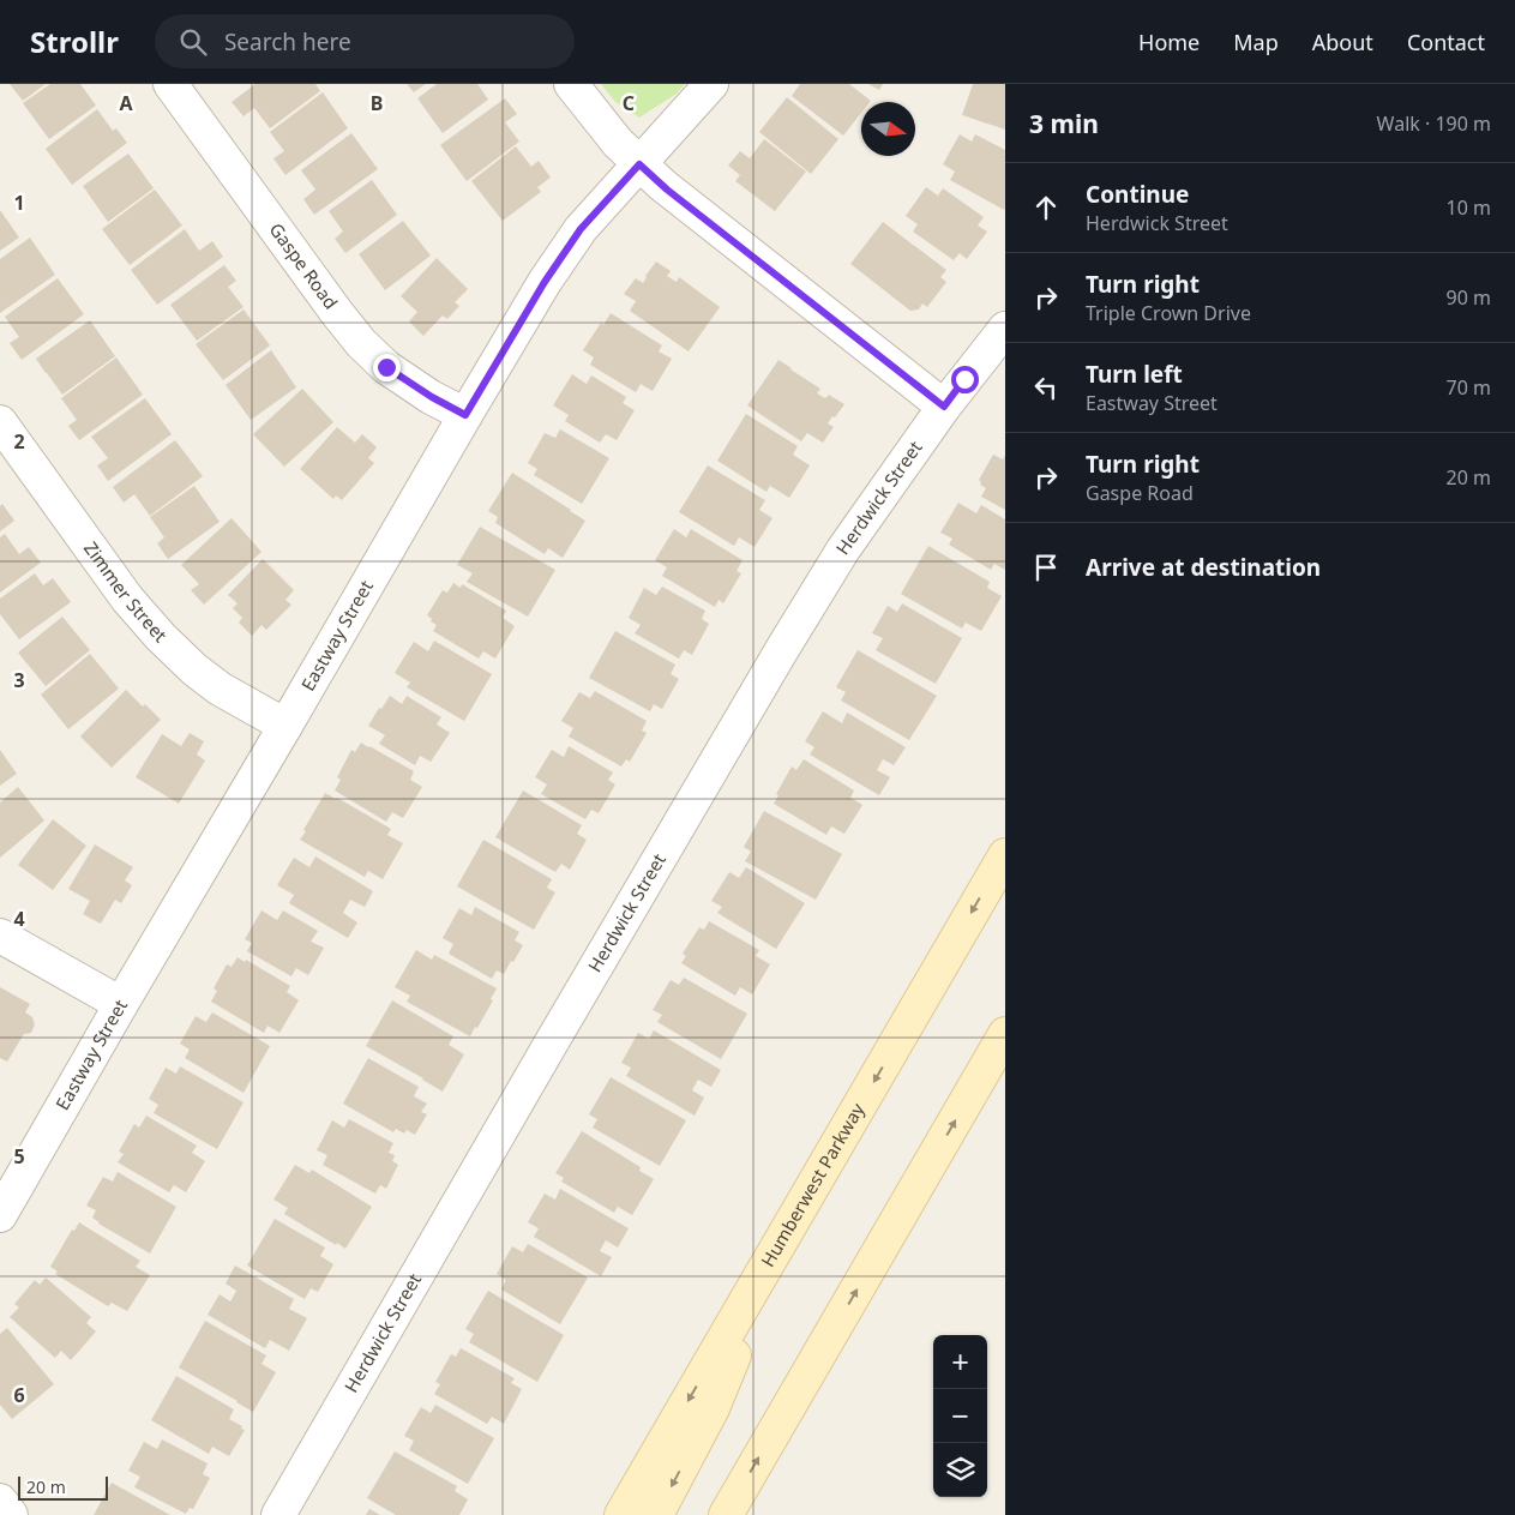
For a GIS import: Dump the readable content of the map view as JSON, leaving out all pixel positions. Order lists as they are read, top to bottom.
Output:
{
  "streets": {
    "main road": ["Humberwest Parkway"],
    "street": [
      "Gaspe Road",
      "Herdwick Street",
      "Zimmer Street",
      "Eastway Street"
    ]
  },
  "crossings": [
    ["Gaspe Road", "Eastway Street"],
    ["Zimmer Street", "Eastway Street"]
  ],
  "scale_bar": "20 m",
  "north": "right",
  "page": {
    "header": "Strollr",
    "search": "Search here",
    "nav": [
      "Home",
      "Map",
      "About",
      "Contact"
    ],
    "heading": ["3 min", "Walk · 190 m"],
    "list": [
      ["Continue", "Herdwick Street", "10 m"],
      ["Turn right", "Triple Crown Drive", "90 m"],
      ["Turn left", "Eastway Street", "70 m"],
      ["Turn right", "Gaspe Road", "20 m"],
      "Arrive at destination"
    ],
    "map_buttons": ["+", "−"],
    "scale": "20 m"
  },
  "grid": {
    "columns": ["A", "B", "C"],
    "rows": [
      "1",
      "2",
      "3",
      "4",
      "5",
      "6"
    ]
  }
}
